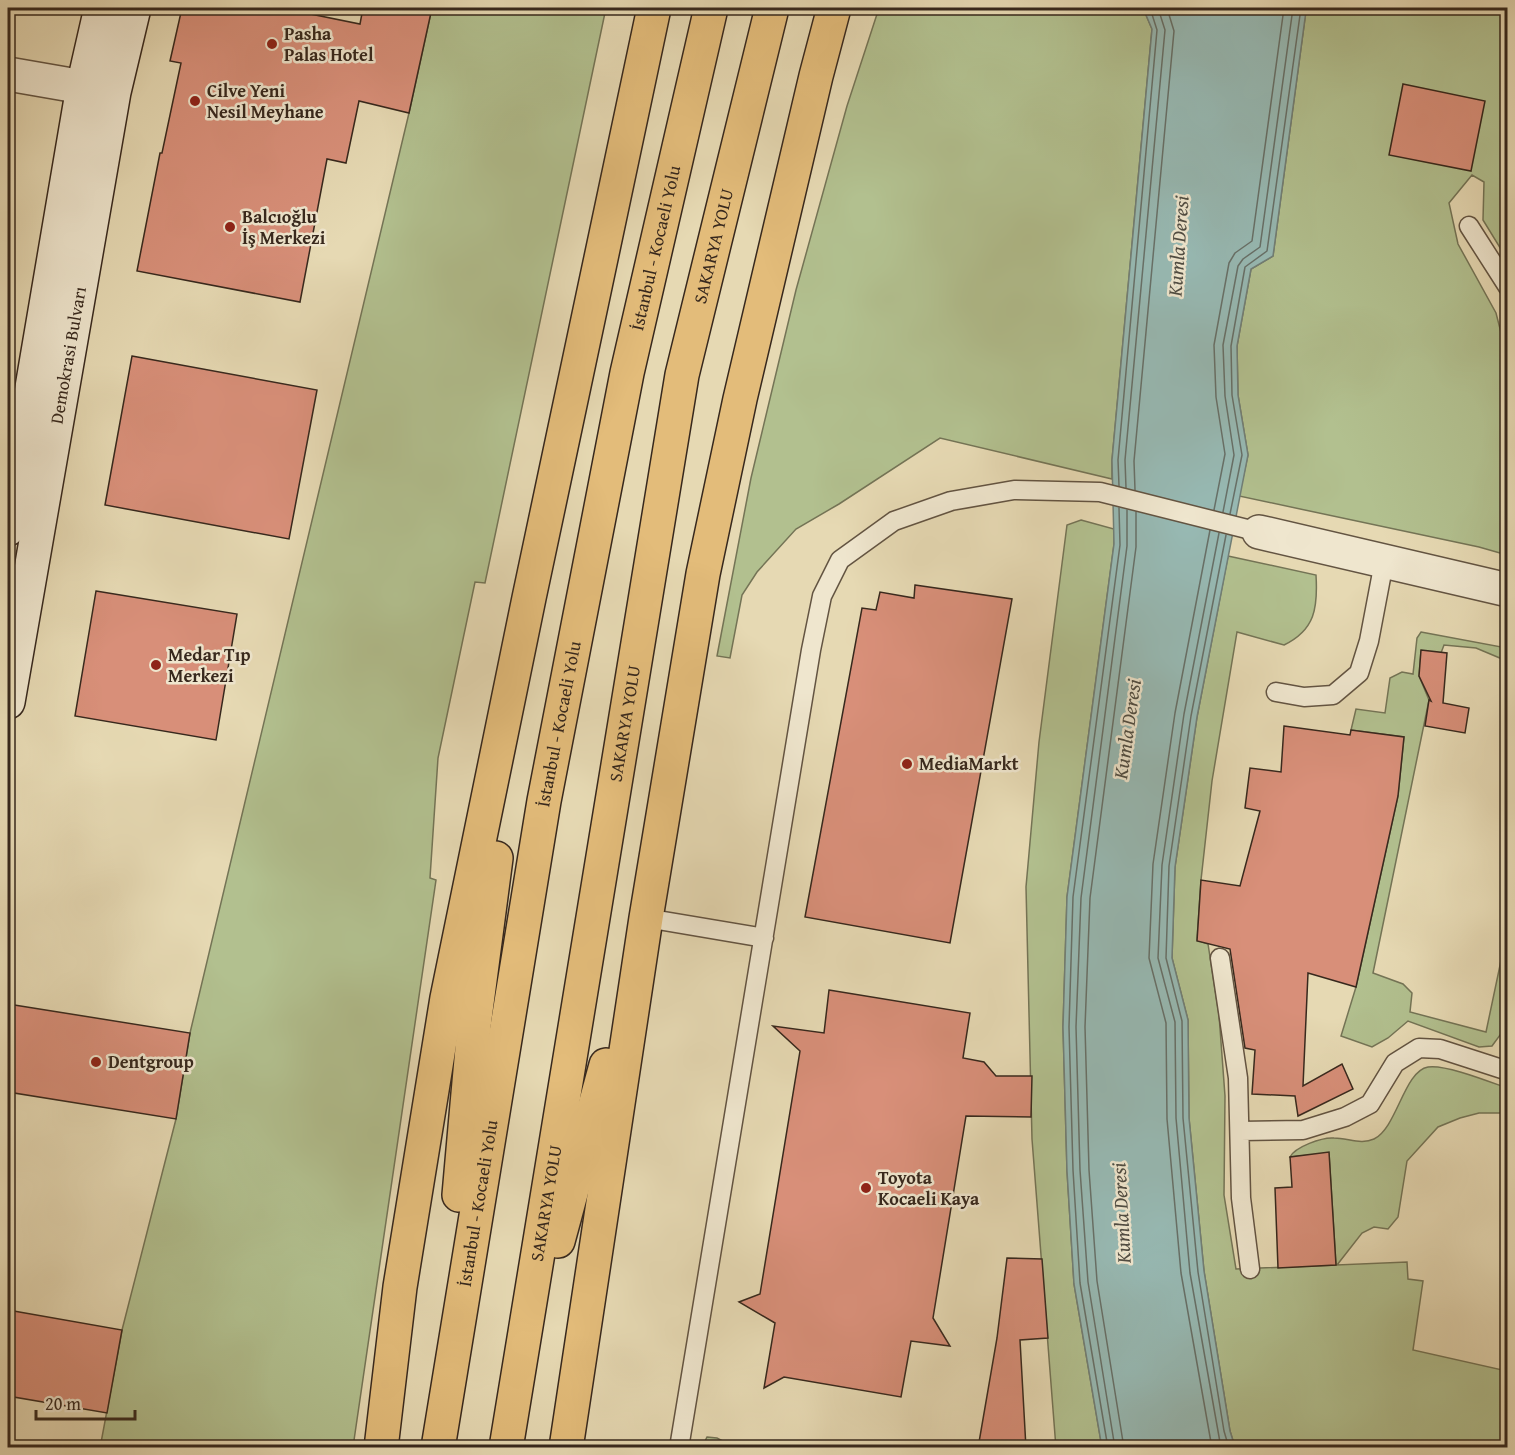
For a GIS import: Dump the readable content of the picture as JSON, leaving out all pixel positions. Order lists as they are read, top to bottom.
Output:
{
  "streets": {
    "highway": ["SAKARYA YOLU", "İstanbul - Kocaeli Yolu"],
    "main road": ["Demokrasi Bulvarı"]
  },
  "water": ["Kumla Deresi"],
  "places": [
    "Pasha Palas Hotel",
    "Cilve Yeni Nesil Meyhane",
    "Balcıoğlu İş Merkezi",
    "Medar Tıp Merkezi",
    "MediaMarkt",
    "Dentgroup",
    "Toyota Kocaeli Kaya"
  ],
  "scale_bar": "20 m"
}
